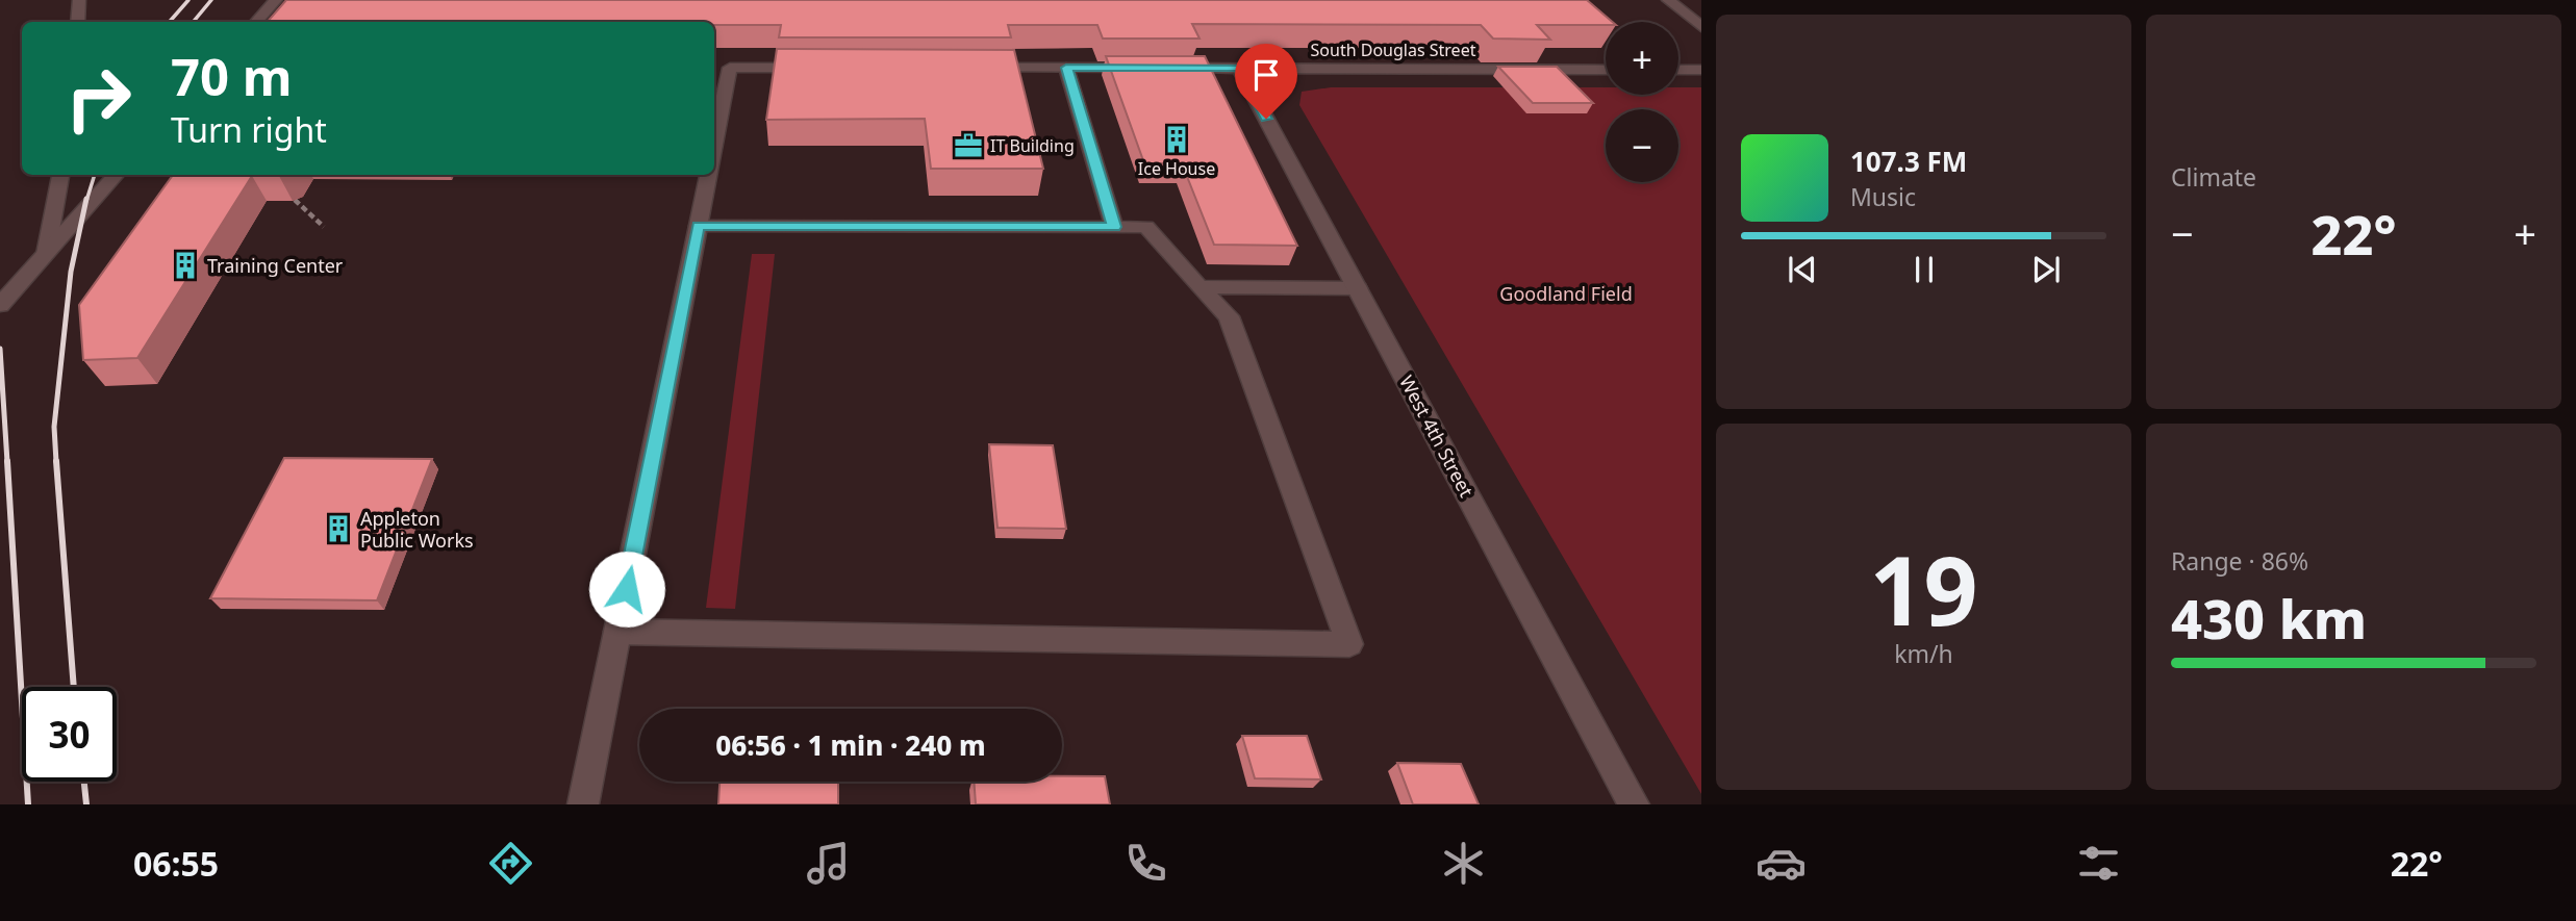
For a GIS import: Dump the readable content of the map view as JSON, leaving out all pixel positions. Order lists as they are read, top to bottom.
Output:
{
  "streets": {
    "street": ["South Douglas Street", "West 4th Street"]
  },
  "crossings": [
    ["South Douglas Street", "West 4th Street"]
  ],
  "parks": ["Goodland Field"],
  "places": {
    "building": ["Ice House", "Training Center", "Appleton Public Works"],
    "office": ["IT Building"]
  },
  "page": {
    "tile": [
      "Climate",
      ["19", "km/h"],
      ["Range · 86%", "430 km"]
    ],
    "map_buttons": ["+", "−"],
    "turn": ["70 m", "Turn right"],
    "song": ["107.3 FM", "Music"],
    "heat": ["−", "22°", "+"],
    "limit": "30",
    "trip": "06:56 · 1 min · 240 m",
    "tabs": ["06:55", "22°"]
  }
}
